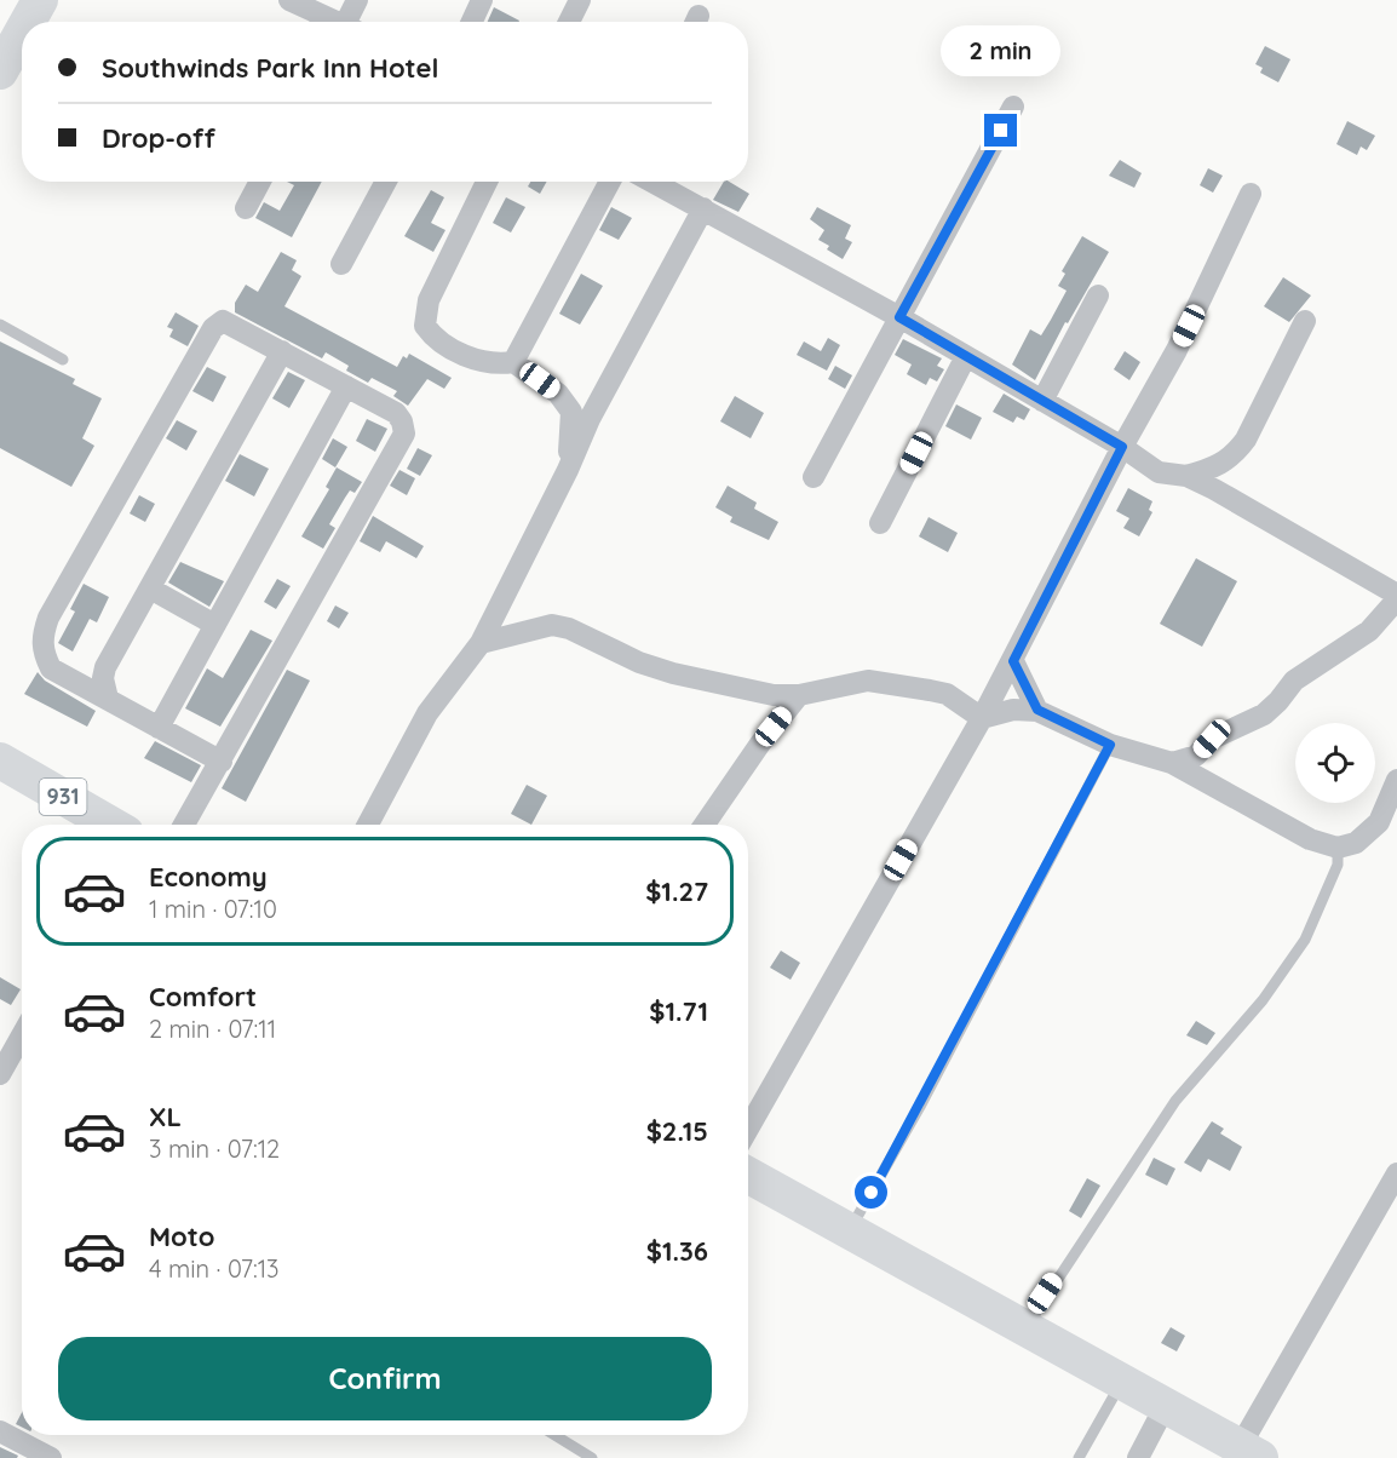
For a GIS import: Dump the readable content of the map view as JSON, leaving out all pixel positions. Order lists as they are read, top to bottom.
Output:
{
  "streets": {
    "highway": ["931"]
  },
  "page": {
    "banner": ["Southwinds Park Inn Hotel", "Drop-off"],
    "bubble": "2 min",
    "list": [
      {
        "name": "Economy",
        "note": "1 min · 07:10",
        "value": "$1.27"
      },
      {
        "name": "Comfort",
        "note": "2 min · 07:11",
        "value": "$1.71"
      },
      {
        "name": "XL",
        "note": "3 min · 07:12",
        "value": "$2.15"
      },
      {
        "name": "Moto",
        "note": "4 min · 07:13",
        "value": "$1.36"
      }
    ],
    "buttons": "Confirm"
  }
}
